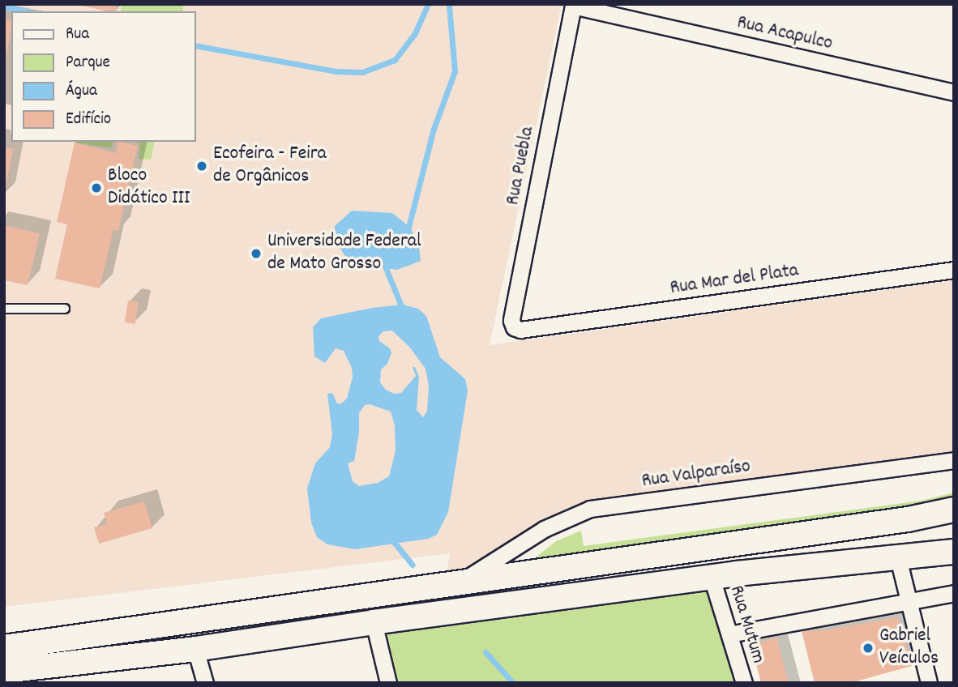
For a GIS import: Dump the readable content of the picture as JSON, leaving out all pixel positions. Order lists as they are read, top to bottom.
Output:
{
  "streets": {
    "street": [
      "Rua Acapulco",
      "Rua Puebla",
      "Rua Mar del Plata",
      "Rua Valparaíso",
      "Rua Mutum"
    ]
  },
  "crossings": [
    ["Rua Acapulco", "Rua Puebla"],
    ["Rua Puebla", "Rua Mar del Plata"]
  ],
  "places": [
    "Ecofeira - Feira de Orgânicos",
    "Bloco Didático III",
    "Universidade Federal de Mato Grosso",
    "Gabriel Veículos"
  ],
  "legend": [
    "Rua",
    "Parque",
    "Água",
    "Edifício"
  ]
}
